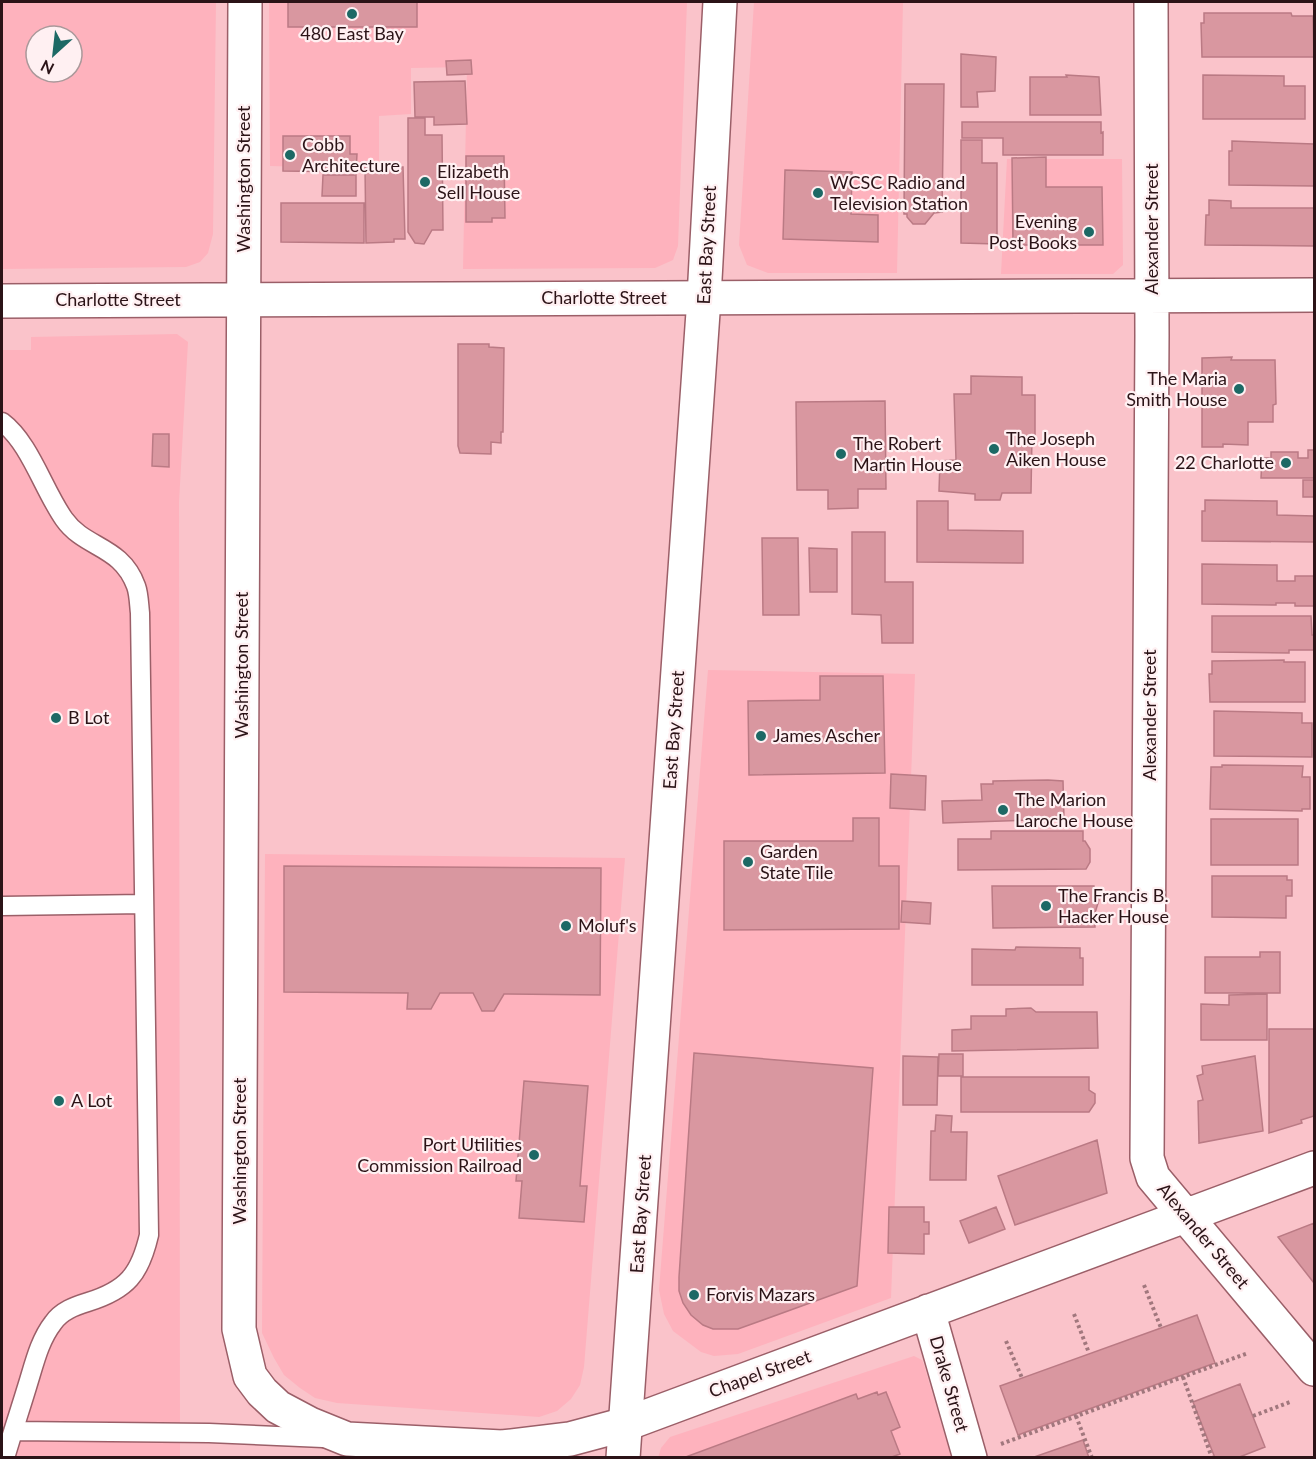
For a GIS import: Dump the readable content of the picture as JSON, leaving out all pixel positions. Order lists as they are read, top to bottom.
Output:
{
  "streets": {
    "street": [
      "Washington Street",
      "Alexander Street",
      "East Bay Street",
      "Charlotte Street",
      "Chapel Street",
      "Drake Street"
    ]
  },
  "crossings": [
    ["Washington Street", "Charlotte Street"],
    ["Washington Street", "Chapel Street"],
    ["Alexander Street", "Charlotte Street"],
    ["Alexander Street", "Chapel Street"],
    ["East Bay Street", "Charlotte Street"],
    ["East Bay Street", "Chapel Street"],
    ["Chapel Street", "Drake Street"]
  ],
  "places": [
    "480 East Bay",
    "Cobb Architecture",
    "Elizabeth Sell House",
    "WCSC Radio and Television Station",
    "Evening Post Books",
    "The Maria Smith House",
    "The Joseph Aiken House",
    "The Robert Martin House",
    "22 Charlotte",
    "B Lot",
    "James Ascher",
    "The Marion Laroche House",
    "Garden State Tile",
    "The Francis B. Hacker House",
    "Moluf's",
    "A Lot",
    "Port Utilities Commission Railroad",
    "Forvis Mazars"
  ],
  "north": "bottom left"
}
